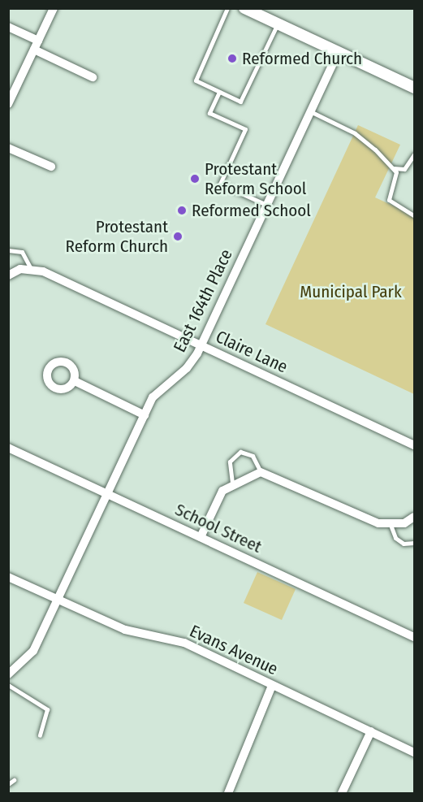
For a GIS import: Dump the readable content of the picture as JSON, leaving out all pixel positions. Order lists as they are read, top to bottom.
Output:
{
  "streets": {
    "street": [
      "East 164th Place",
      "Claire Lane",
      "School Street",
      "Evans Avenue"
    ]
  },
  "crossings": [
    ["East 164th Place", "Claire Lane"],
    ["East 164th Place", "School Street"],
    ["East 164th Place", "Evans Avenue"]
  ],
  "parks": ["Municipal Park"],
  "places": [
    "Reformed Church",
    "Protestant Reform School",
    "Reformed School",
    "Protestant Reform Church"
  ]
}
